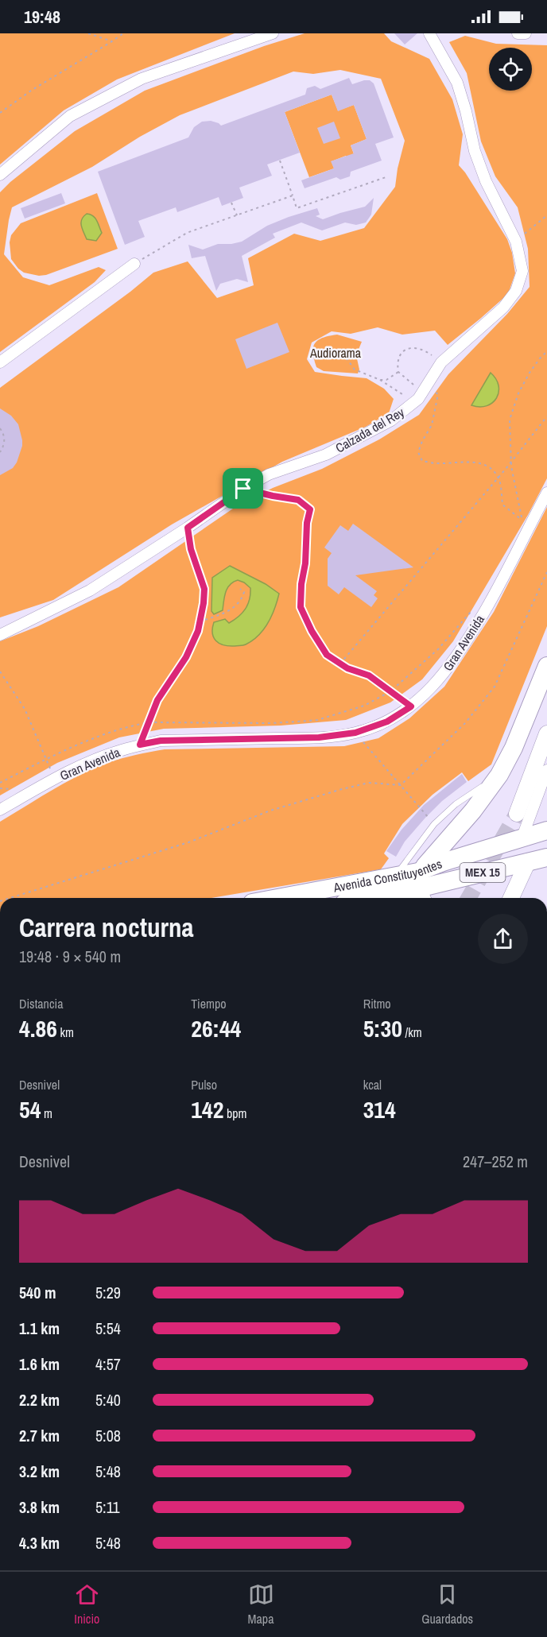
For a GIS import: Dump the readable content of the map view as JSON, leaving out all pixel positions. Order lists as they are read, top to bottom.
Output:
{
  "streets": {
    "main road": ["MEX 15", "Avenida Constituyentes"],
    "street": ["Calzada del Rey", "Gran Avenida"]
  },
  "parks": ["Audiorama"],
  "page": {
    "status": "19:48",
    "heading": ["Carrera nocturna", "19:48 · 9 × 540 m"],
    "stats": [
      ["Distancia", "4.86 km"],
      ["Tiempo", "26:44"],
      ["Ritmo", "5:30 /km"],
      ["Desnivel", "54 m"],
      ["Pulso", "142 bpm"],
      ["kcal", "314"]
    ],
    "chart": ["Desnivel", "247–252 m"],
    "list": [
      {
        "name": "540 m",
        "note": "5:29"
      },
      {
        "name": "1.1 km",
        "note": "5:54"
      },
      {
        "name": "1.6 km",
        "note": "4:57"
      },
      {
        "name": "2.2 km",
        "note": "5:40"
      },
      {
        "name": "2.7 km",
        "note": "5:08"
      },
      {
        "name": "3.2 km",
        "note": "5:48"
      },
      {
        "name": "3.8 km",
        "note": "5:11"
      },
      {
        "name": "4.3 km",
        "note": "5:48"
      }
    ],
    "tabs": ["Inicio", "Mapa", "Guardados"]
  }
}
